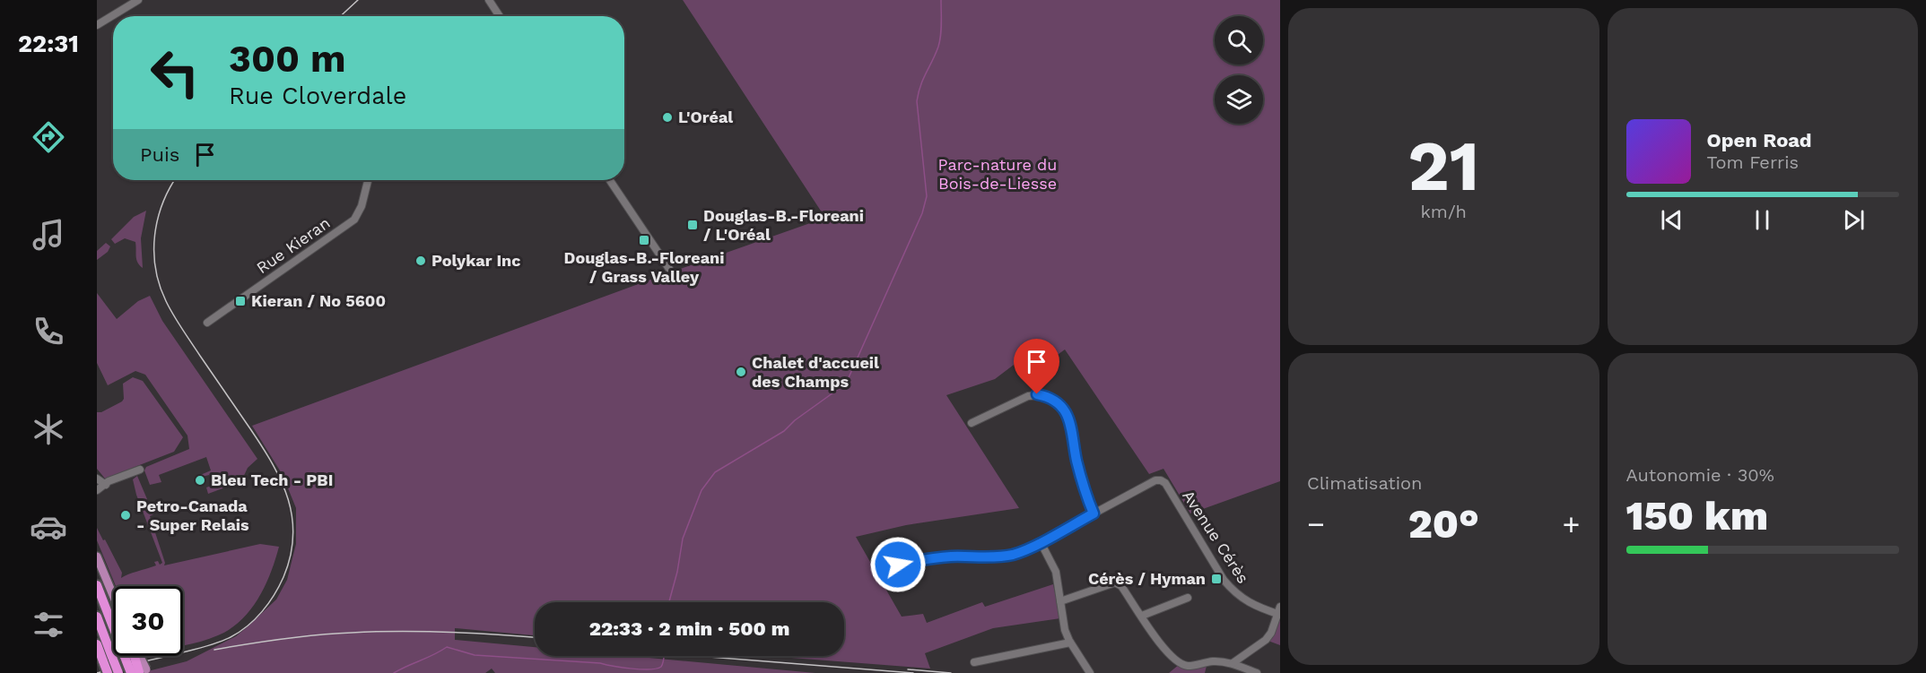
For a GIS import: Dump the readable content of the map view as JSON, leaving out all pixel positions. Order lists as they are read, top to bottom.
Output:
{
  "streets": {
    "street": ["Rue Kieran", "Avenue Cérès"]
  },
  "parks": ["Parc-nature du Bois-de-Liesse"],
  "places": {
    "other": [
      "L'Oréal",
      "Polykar Inc",
      "Chalet d'accueil des Champs",
      "Bleu Tech - PBI",
      "Petro-Canada - Super Relais"
    ],
    "transit": [
      "Douglas-B.-Floreani / L'Oréal",
      "Douglas-B.-Floreani / Grass Valley",
      "Kieran / No 5600",
      "Cérès / Hyman"
    ]
  },
  "page": {
    "tabs": "22:31",
    "tile": [
      ["21", "km/h"],
      "Climatisation",
      ["Autonomie · 30%", "150 km"]
    ],
    "turn": ["300 m", "Rue Cloverdale"],
    "song": ["Open Road", "Tom Ferris"],
    "then": "Puis",
    "heat": ["−", "20°", "+"],
    "limit": "30",
    "trip": "22:33 · 2 min · 500 m"
  }
}
